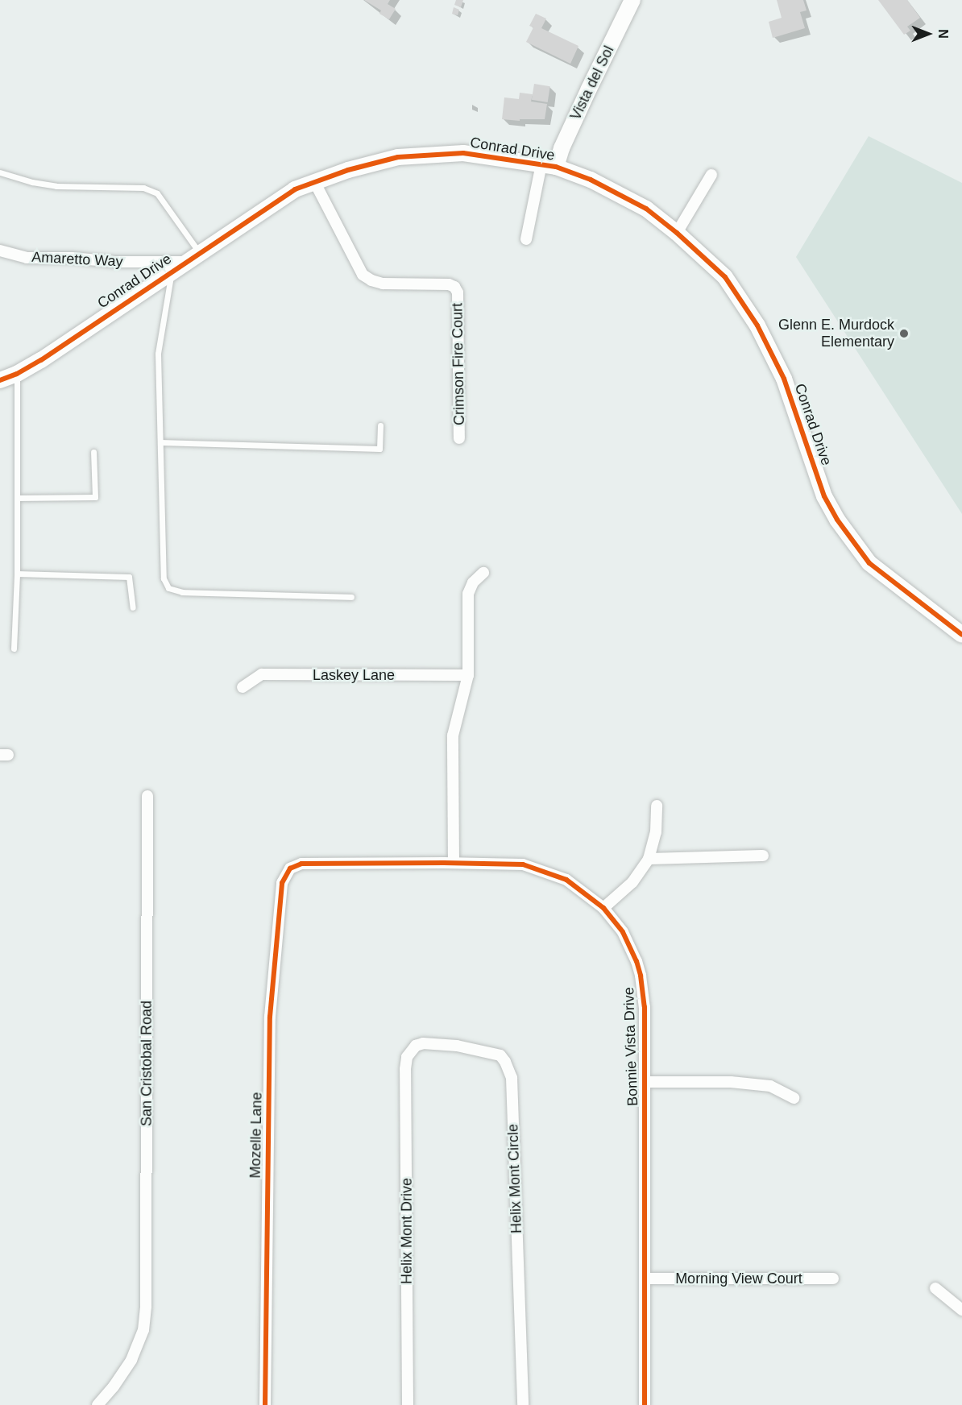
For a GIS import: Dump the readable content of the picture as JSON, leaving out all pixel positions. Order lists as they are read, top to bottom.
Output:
{
  "streets": {
    "street": [
      "Vista del Sol",
      "Conrad Drive",
      "Amaretto Way",
      "Crimson Fire Court",
      "Laskey Lane",
      "Bonnie Vista Drive",
      "San Cristobal Road",
      "Mozelle Lane",
      "Helix Mont Circle",
      "Helix Mont Drive",
      "Morning View Court"
    ]
  },
  "crossings": [
    ["Vista del Sol", "Conrad Drive"],
    ["Conrad Drive", "Amaretto Way"],
    ["Conrad Drive", "Crimson Fire Court"],
    ["Bonnie Vista Drive", "Mozelle Lane"],
    ["Bonnie Vista Drive", "Morning View Court"],
    ["Helix Mont Circle", "Helix Mont Drive"]
  ],
  "places": ["Glenn E. Murdock Elementary"],
  "north": "right"
}
